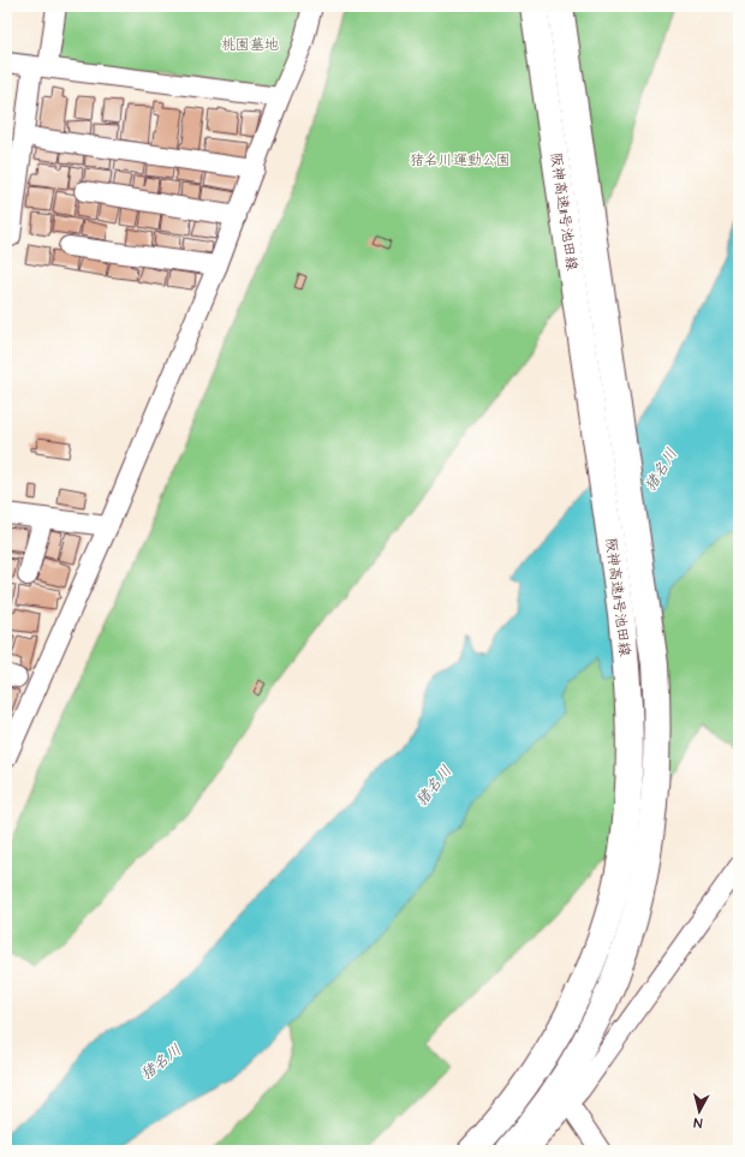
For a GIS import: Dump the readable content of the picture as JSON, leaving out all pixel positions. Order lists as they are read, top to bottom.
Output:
{
  "streets": {
    "highway": ["阪神高速11号池田線"]
  },
  "water": ["猪名川"],
  "parks": ["桃園墓地", "猪名川運動公園"],
  "north": "bottom"
}
